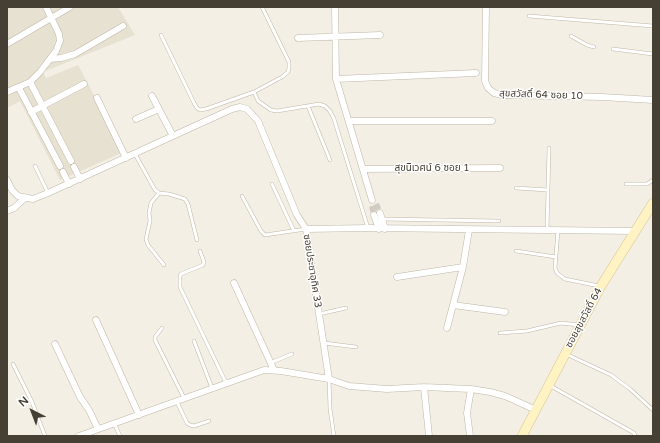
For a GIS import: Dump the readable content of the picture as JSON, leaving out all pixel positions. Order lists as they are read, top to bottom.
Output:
{
  "streets": {
    "street": [
      "สุขสวัสดิ์ 64 ซอย 10",
      "สุขนิเวศน์ 6 ซอย 1",
      "ซอยประชาอุทิศ 33",
      "ซอยสุขสวัสดิ์ 64"
    ]
  },
  "crossings": [
    ["ซอยประชาอุทิศ 33", "ซอยสุขสวัสดิ์ 64"]
  ],
  "north": "top left"
}
